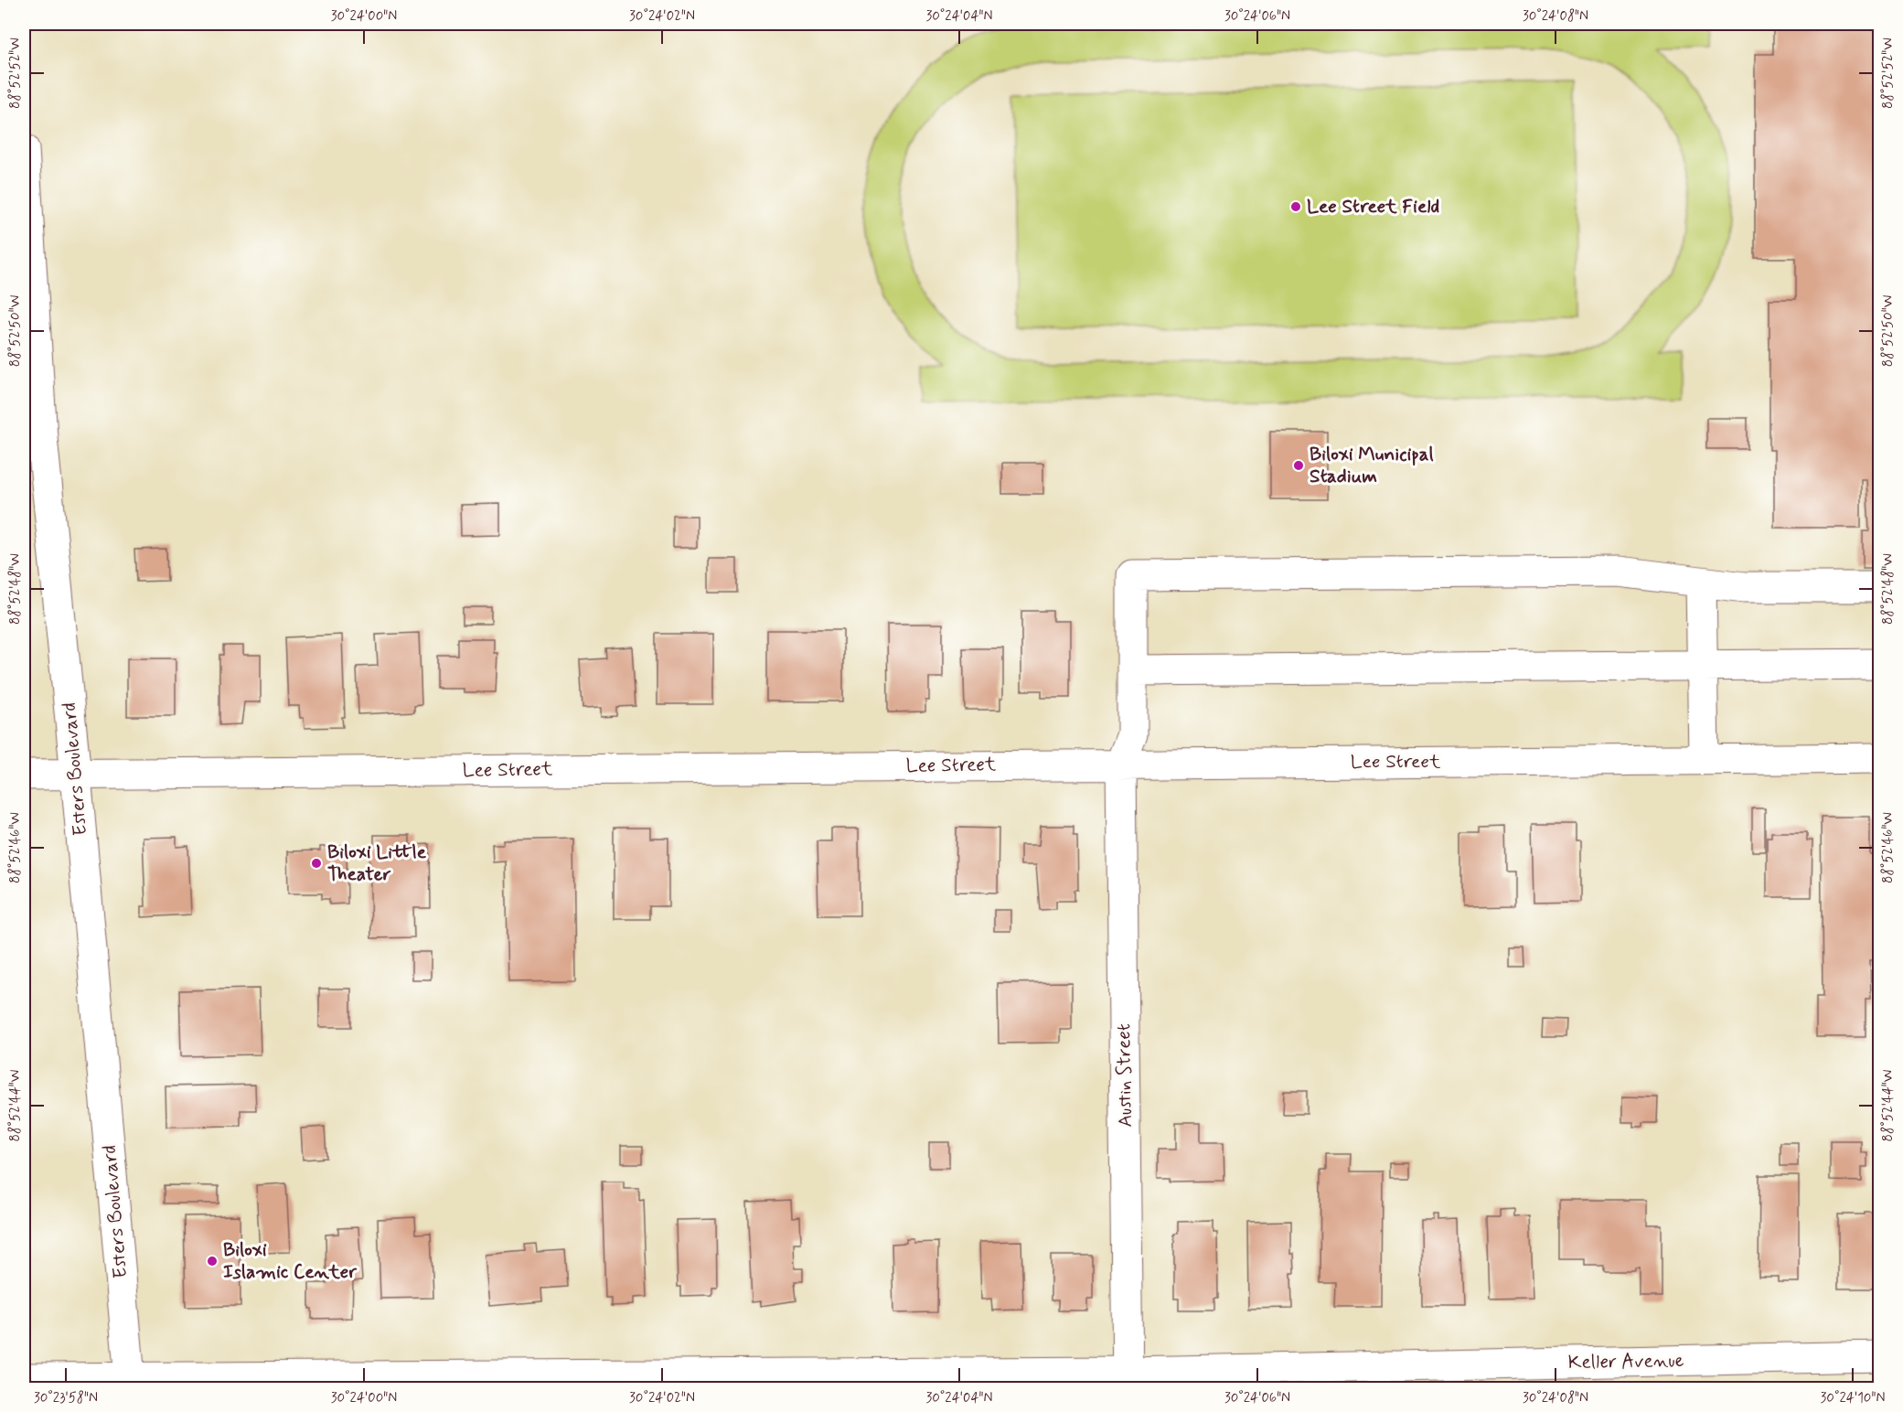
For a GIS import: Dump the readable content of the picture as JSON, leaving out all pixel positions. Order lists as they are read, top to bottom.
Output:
{
  "streets": {
    "street": [
      "Lee Street",
      "Esters Boulevard",
      "Austin Street",
      "Keller Avenue"
    ]
  },
  "crossings": [
    ["Lee Street", "Esters Boulevard"],
    ["Lee Street", "Austin Street"],
    ["Esters Boulevard", "Keller Avenue"],
    ["Austin Street", "Keller Avenue"]
  ],
  "places": [
    "Lee Street Field",
    "Biloxi Municipal Stadium",
    "Biloxi Little Theater",
    "Biloxi Islamic Center"
  ],
  "coordinates": [
    "30°24'00\"N",
    "30°24'02\"N",
    "30°24'04\"N",
    "30°24'06\"N",
    "30°24'08\"N",
    "88°52'52\"W",
    "88°52'50\"W",
    "88°52'48\"W",
    "88°52'46\"W",
    "88°52'44\"W",
    "30°23'58\"N",
    "30°24'10\"N"
  ]
}
